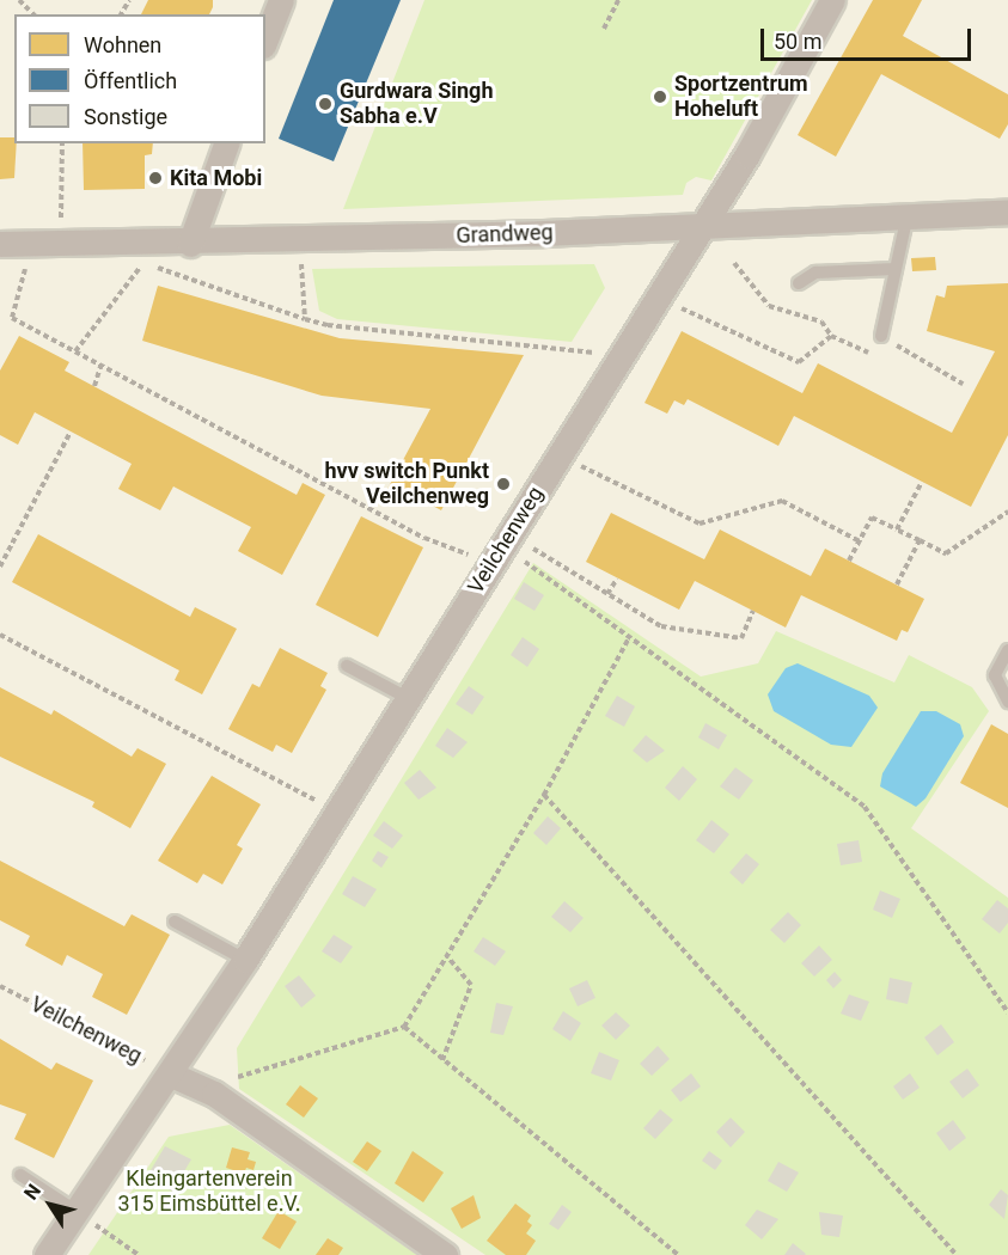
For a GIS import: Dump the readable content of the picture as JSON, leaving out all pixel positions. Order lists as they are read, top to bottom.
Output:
{
  "streets": {
    "street": ["Grandweg", "Veilchenweg"]
  },
  "crossings": [
    ["Grandweg", "Veilchenweg"]
  ],
  "parks": ["Kleingartenverein 315 Eimsbüttel e.V."],
  "places": [
    "Sportzentrum Hoheluft",
    "Gurdwara Singh Sabha e.V",
    "Kita Mobi",
    "hvv switch Punkt Veilchenweg"
  ],
  "legend": ["Wohnen", "Öffentlich", "Sonstige"],
  "scale_bar": "50 m",
  "north": "top left"
}
